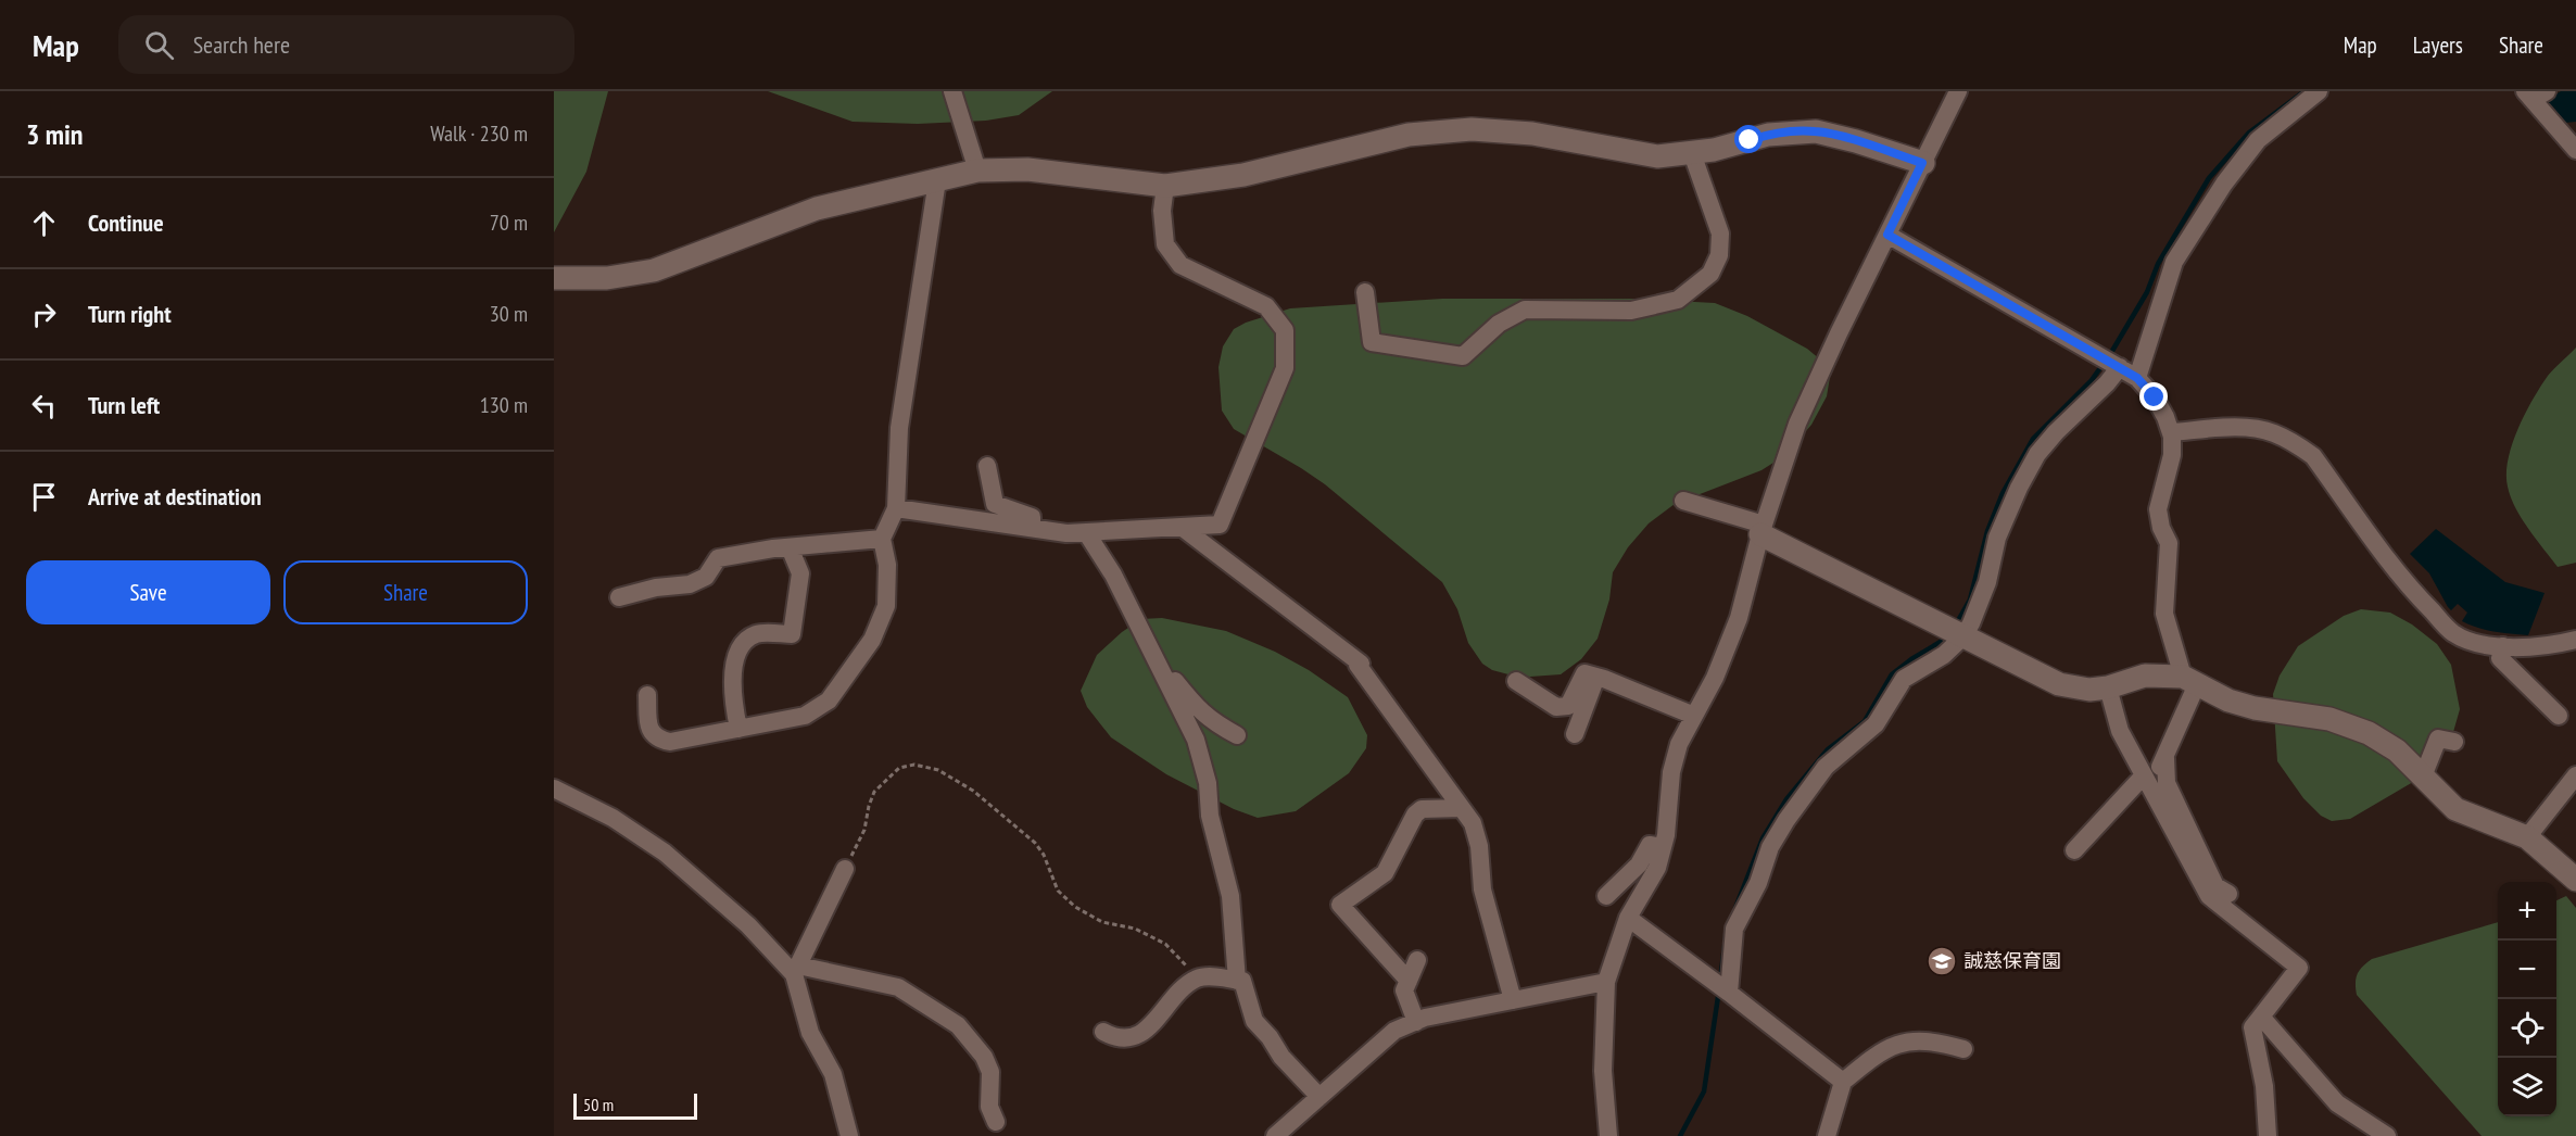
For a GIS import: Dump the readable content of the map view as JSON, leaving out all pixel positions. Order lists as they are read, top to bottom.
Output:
{
  "places": {
    "school or university": ["誠慈保育園"]
  },
  "scale_bar": "50 m",
  "page": {
    "header": "Map",
    "search": "Search here",
    "nav": ["Map", "Layers", "Share"],
    "heading": ["3 min", "Walk · 230 m"],
    "list": [
      ["Continue", "70 m"],
      ["Turn right", "30 m"],
      ["Turn left", "130 m"],
      "Arrive at destination"
    ],
    "buttons": ["Save", "Share"],
    "map_buttons": ["+", "−"],
    "scale": "50 m"
  }
}
